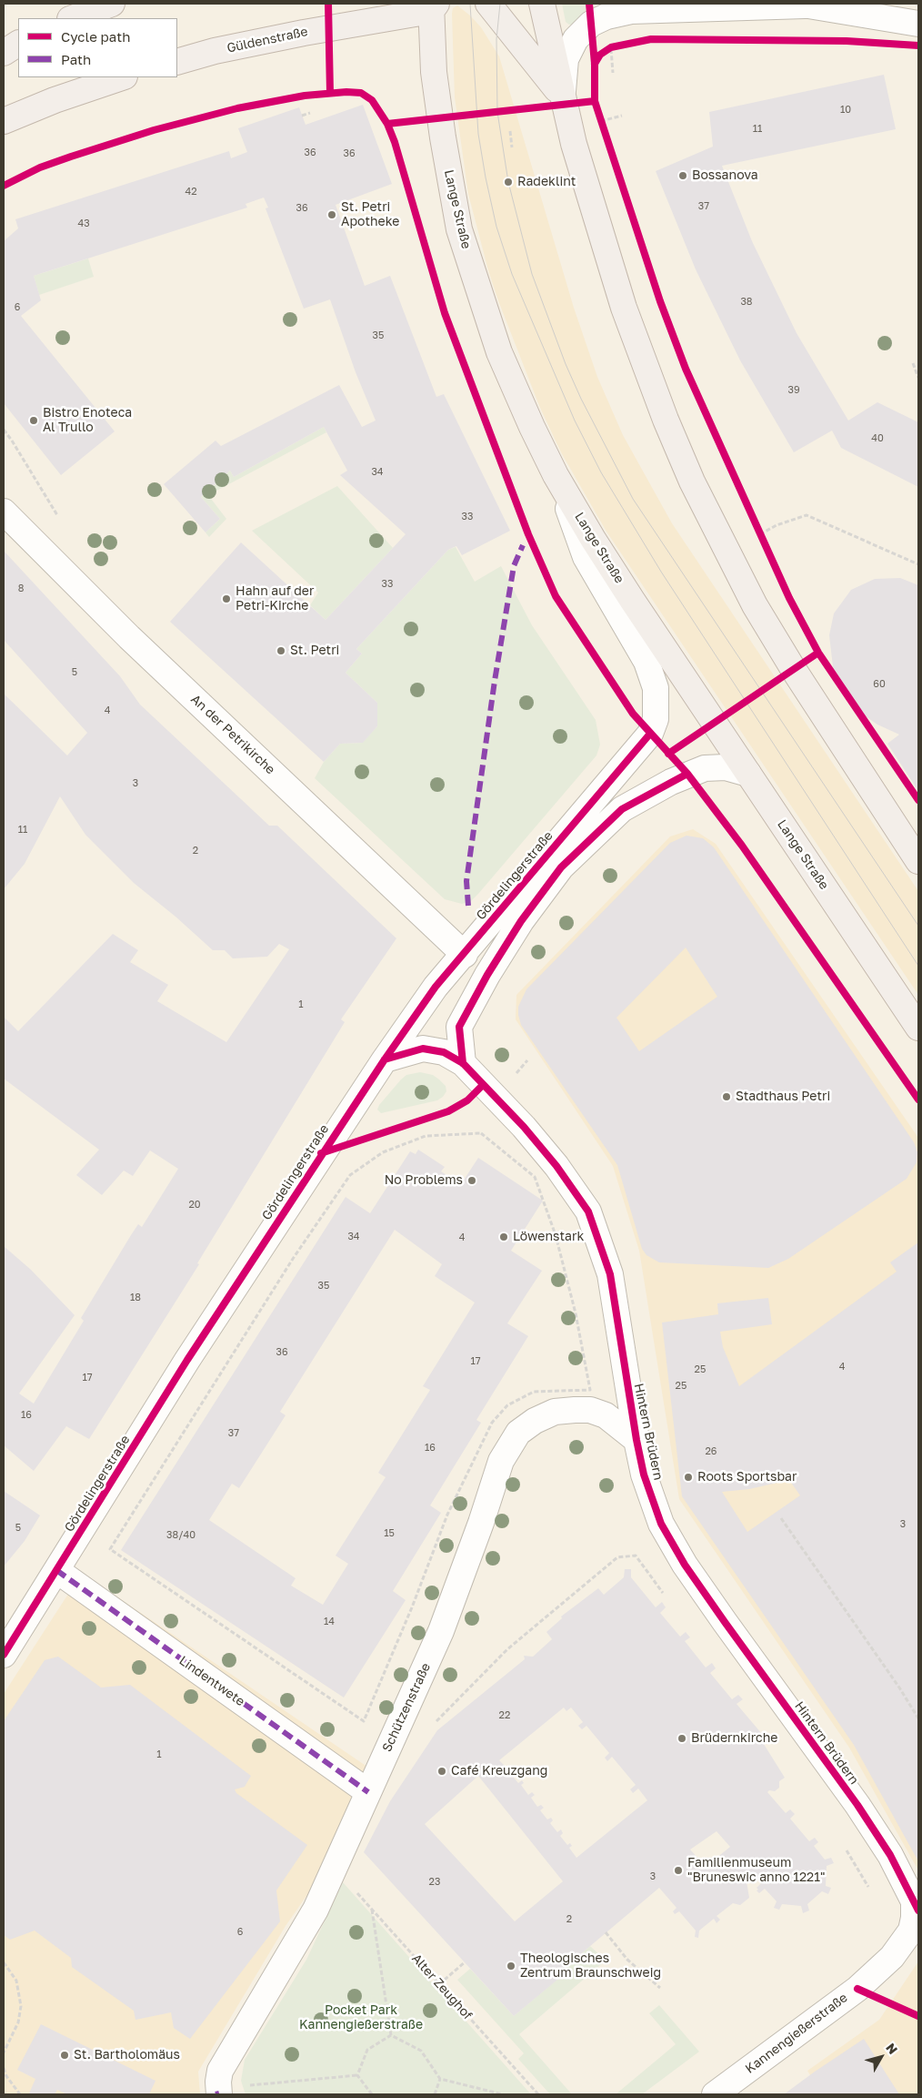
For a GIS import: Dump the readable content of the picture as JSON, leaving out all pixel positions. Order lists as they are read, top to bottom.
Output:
{
  "streets": {
    "main road": ["Güldenstraße", "Lange Straße"],
    "street": [
      "An der Petrikirche",
      "Gördelingerstraße",
      "Hintern Brüdern",
      "Lindentwete",
      "Schützenstraße",
      "Kannengießerstraße"
    ],
    "path": ["Alter Zeughof"]
  },
  "crossings": [
    ["Güldenstraße", "Lange Straße"],
    ["Lange Straße", "Gördelingerstraße"],
    ["An der Petrikirche", "Gördelingerstraße"],
    ["Gördelingerstraße", "Hintern Brüdern"],
    ["Gördelingerstraße", "Lindentwete"],
    ["Hintern Brüdern", "Schützenstraße"],
    ["Hintern Brüdern", "Kannengießerstraße"],
    ["Lindentwete", "Schützenstraße"]
  ],
  "parks": ["Pocket Park Kannengießerstraße"],
  "places": [
    "Bossanova",
    "Radeklint",
    "St. Petri Apotheke",
    "Bistro Enoteca Al Trullo",
    "Hahn auf der Petri-Kirche",
    "St. Petri",
    "Stadthaus Petri",
    "No Problems",
    "Löwenstark",
    "Roots Sportsbar",
    "Brüdernkirche",
    "Café Kreuzgang",
    "Familienmuseum \"Bruneswic anno 1221\"",
    "Theologisches Zentrum Braunschweig",
    "St. Bartholomäus"
  ],
  "house_numbers": [
    "10",
    "11",
    "36",
    "36",
    "42",
    "37",
    "36",
    "43",
    "38",
    "6",
    "35",
    "39",
    "40",
    "34",
    "33",
    "33",
    "8",
    "5",
    "60",
    "4",
    "3",
    "11",
    "2",
    "1",
    "20",
    "34",
    "4",
    "35",
    "18",
    "36",
    "17",
    "4",
    "25",
    "17",
    "25",
    "16",
    "37",
    "16",
    "26",
    "3",
    "5",
    "15",
    "38/40",
    "14",
    "22",
    "1",
    "3",
    "23",
    "2",
    "6"
  ],
  "legend": ["Cycle path", "Path"],
  "north": "top right"
}
